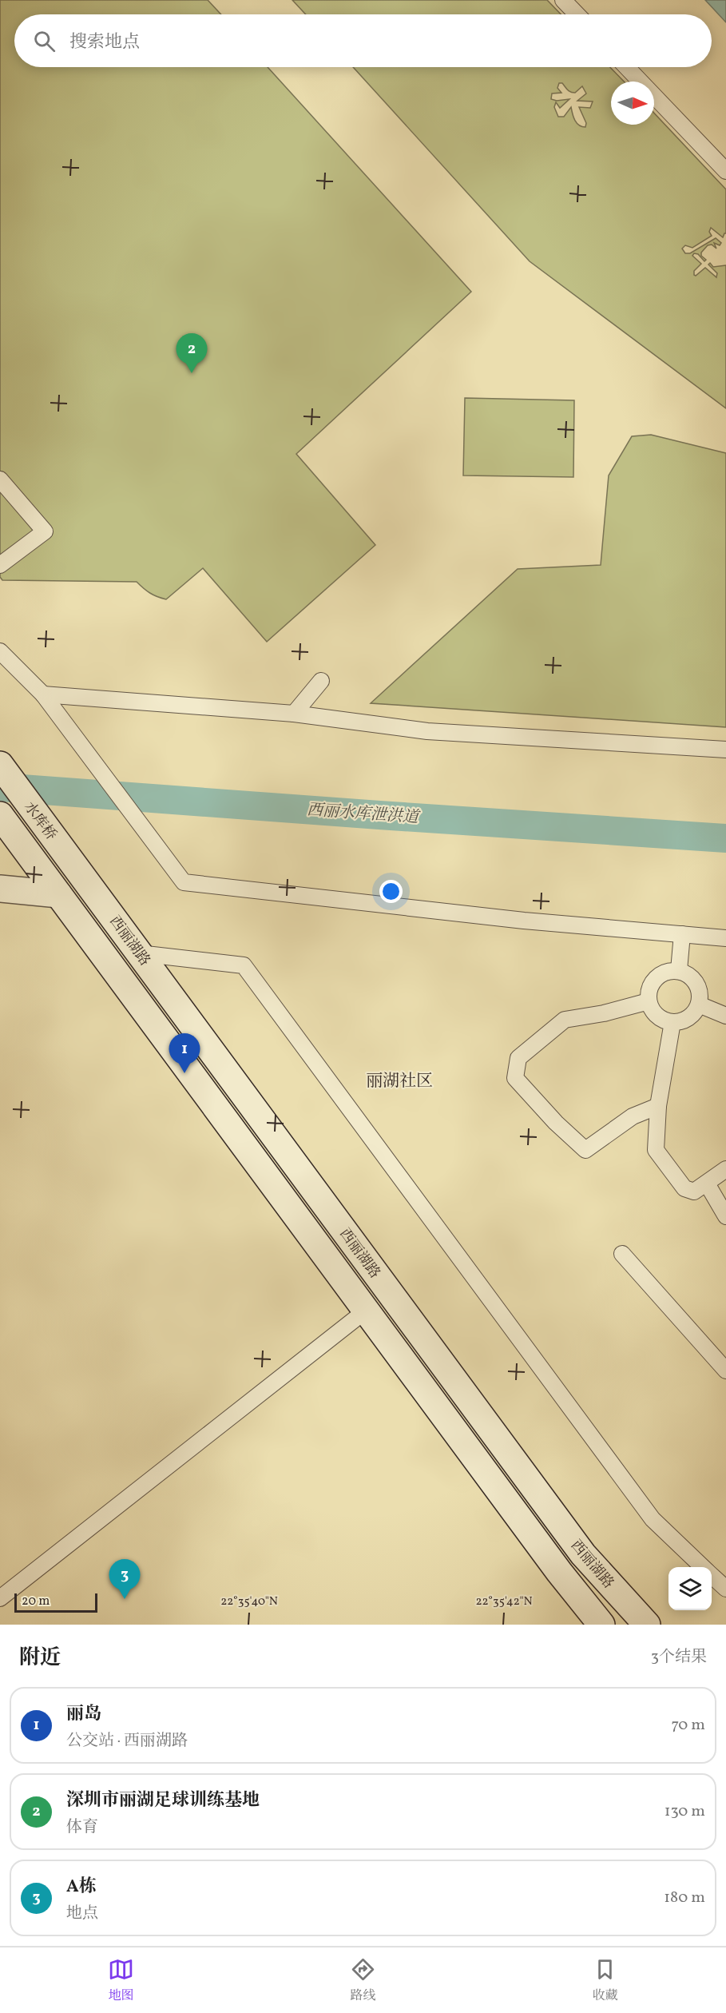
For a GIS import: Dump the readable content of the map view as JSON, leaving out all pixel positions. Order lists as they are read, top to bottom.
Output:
{
  "streets": {
    "main road": ["水库桥", "西丽湖路"]
  },
  "crossings": [
    ["水库桥", "西丽湖路"]
  ],
  "districts": ["丽湖社区"],
  "water": ["西丽水库泄洪道"],
  "scale_bar": "20 m",
  "north": "right",
  "page": {
    "search": "搜索地点",
    "pins": ["2", "1", "3"],
    "scale": "20 m",
    "heading": ["附近", "3个结果"],
    "list": [
      {
        "mark": "1",
        "name": "丽岛",
        "note": "公交站 · 西丽湖路",
        "value": "70 m"
      },
      {
        "mark": "2",
        "name": "深圳市丽湖足球训练基地",
        "note": "体育",
        "value": "130 m"
      },
      {
        "mark": "3",
        "name": "A栋",
        "note": "地点",
        "value": "180 m"
      }
    ],
    "nav": ["地图", "路线", "收藏"]
  },
  "coordinates": ["22°35'40\"N", "22°35'42\"N"]
}
